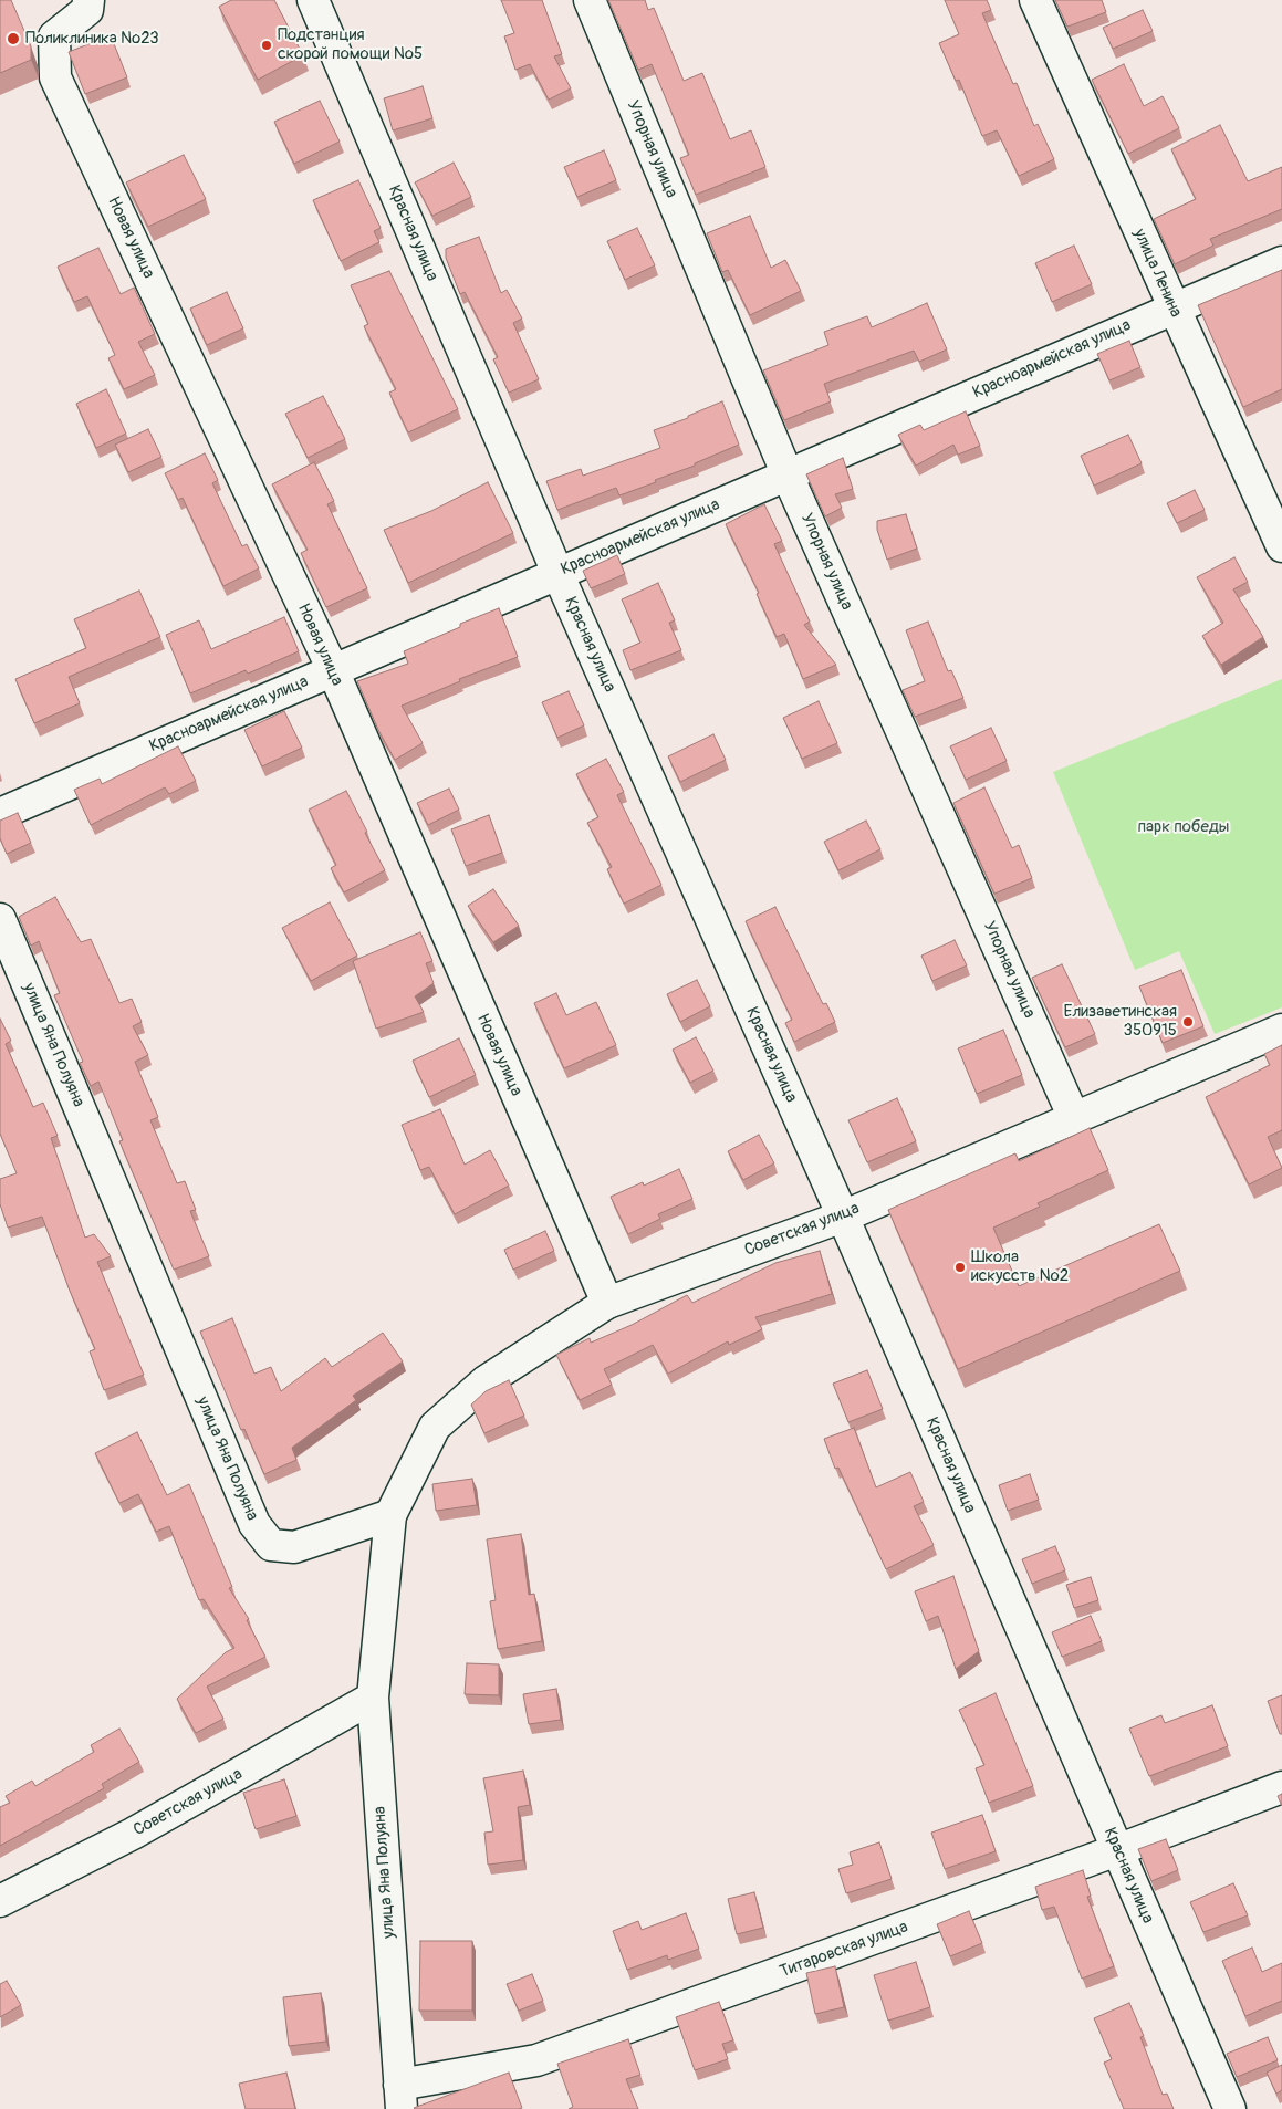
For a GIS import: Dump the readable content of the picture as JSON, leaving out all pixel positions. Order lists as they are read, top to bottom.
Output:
{
  "streets": {
    "street": [
      "Упорная улица",
      "Красная улица",
      "Новая улица",
      "улица Ленина",
      "Красноармейская улица",
      "улица Яна Полуяна",
      "Советская улица",
      "Титаровская улица"
    ]
  },
  "crossings": [
    ["Упорная улица", "Красноармейская улица"],
    ["Упорная улица", "Советская улица"],
    ["Красная улица", "Красноармейская улица"],
    ["Красная улица", "Советская улица"],
    ["Красная улица", "Титаровская улица"],
    ["Новая улица", "Красноармейская улица"],
    ["Новая улица", "Советская улица"],
    ["улица Ленина", "Красноармейская улица"],
    ["улица Яна Полуяна", "Советская улица"],
    ["улица Яна Полуяна", "Титаровская улица"]
  ],
  "parks": ["парк победы"],
  "places": [
    "Поликлиника №23",
    "Подстанция скорой помощи №5",
    "Елизаветинская 350915",
    "Школа искусств №2"
  ]
}
